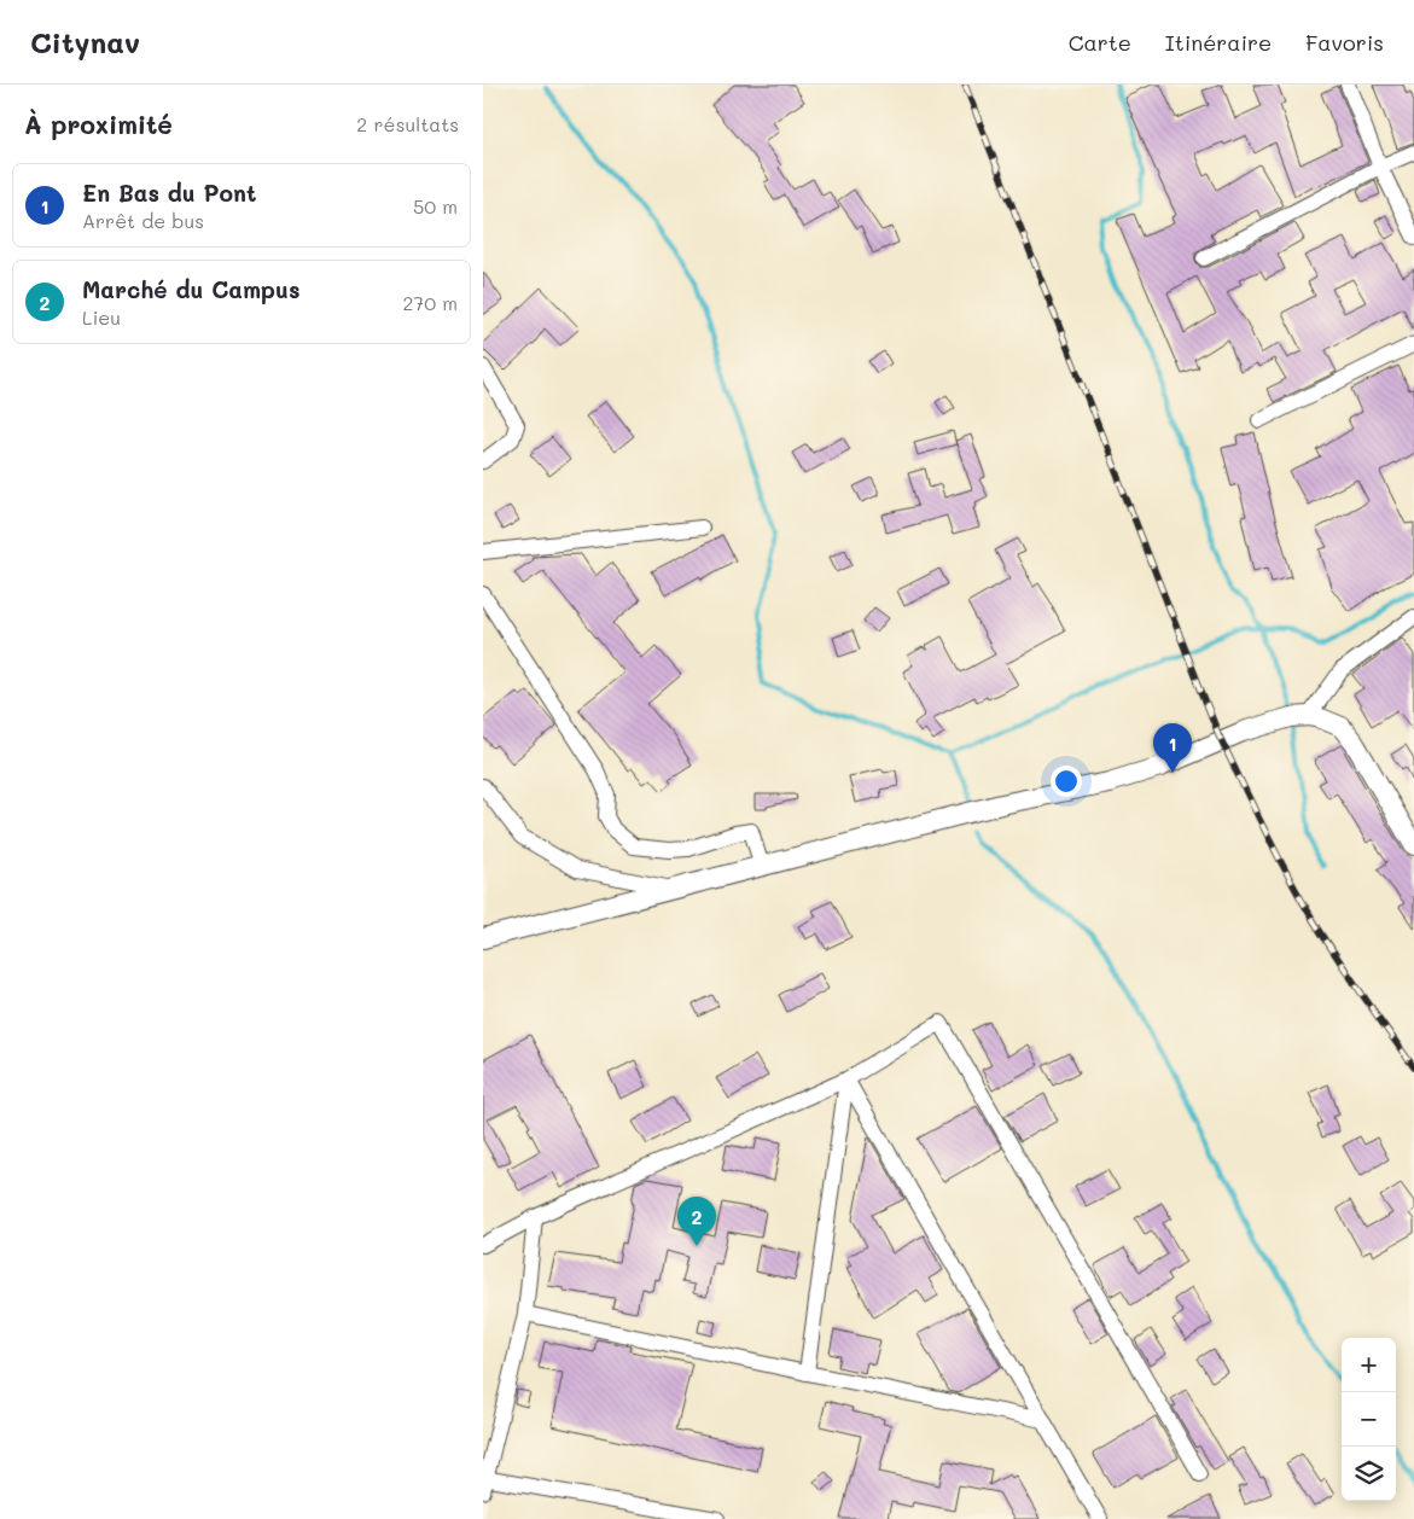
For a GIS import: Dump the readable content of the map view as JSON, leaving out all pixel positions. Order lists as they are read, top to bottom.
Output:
{
  "page": {
    "header": "Citynav",
    "nav": ["Carte", "Itinéraire", "Favoris"],
    "heading": ["À proximité", "2 résultats"],
    "list": [
      {
        "mark": "1",
        "name": "En Bas du Pont",
        "note": "Arrêt de bus",
        "value": "50 m"
      },
      {
        "mark": "2",
        "name": "Marché du Campus",
        "note": "Lieu",
        "value": "270 m"
      }
    ],
    "pins": ["1", "2"],
    "map_buttons": ["+", "−"]
  }
}
